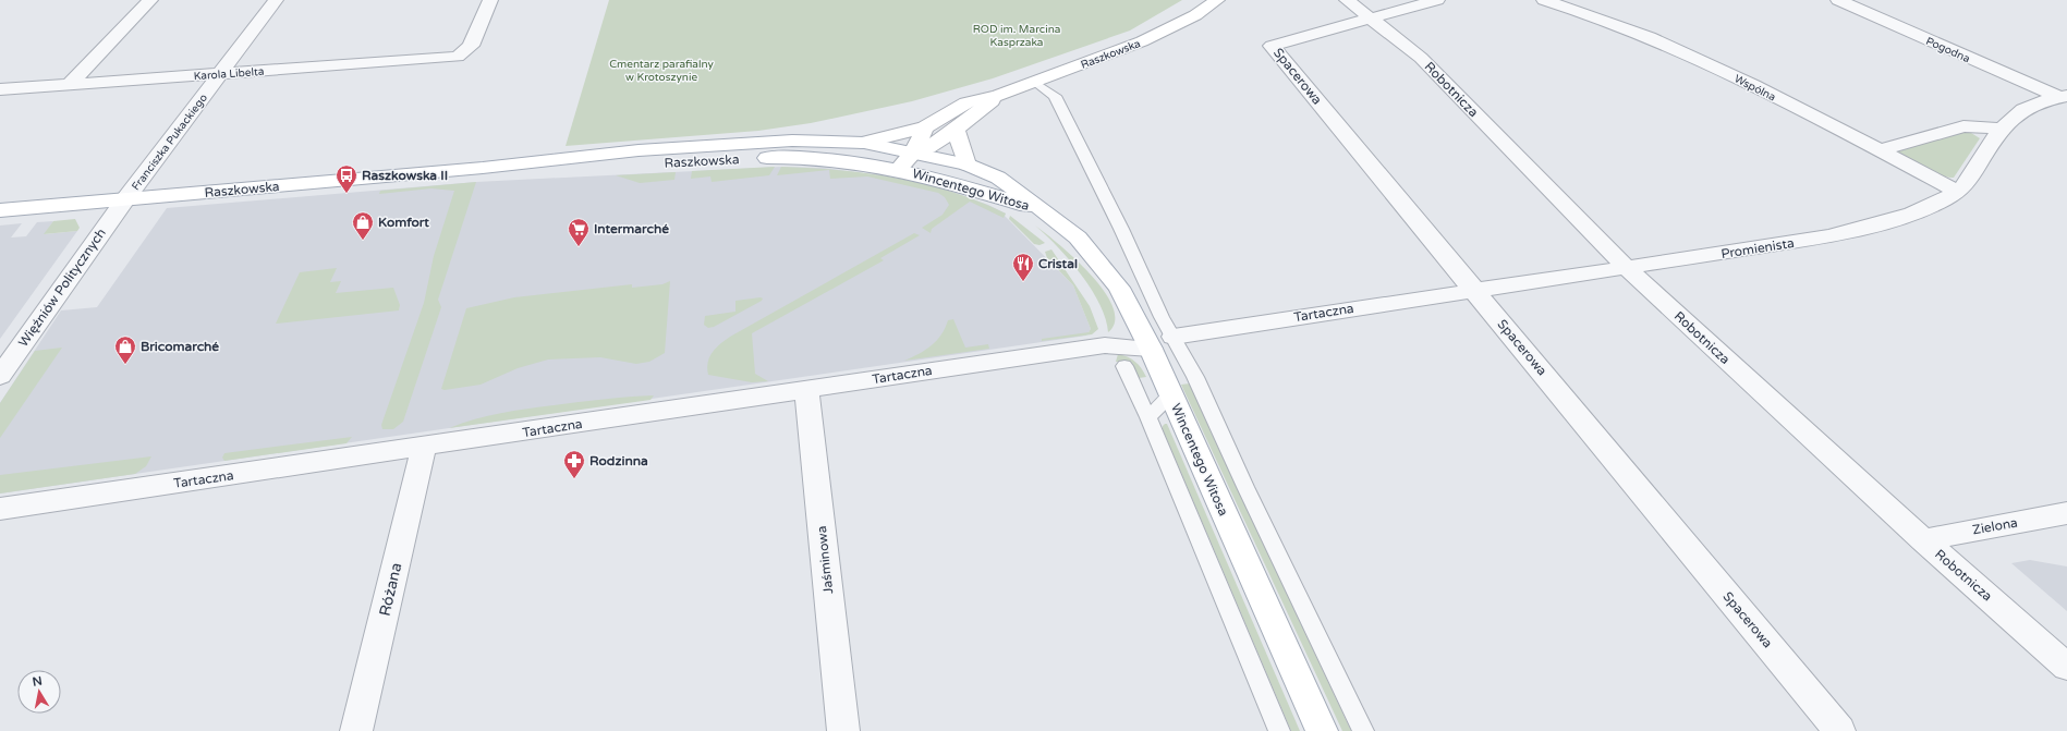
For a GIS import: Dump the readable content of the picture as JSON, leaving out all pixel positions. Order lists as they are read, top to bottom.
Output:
{
  "streets": {
    "main road": ["Raszkowska", "Wincentego Witosa"],
    "street": [
      "Pogodna",
      "Karola Libelta",
      "Spacerowa",
      "Wspólna",
      "Robotnicza",
      "Franciszka Pukackiego",
      "Promienista",
      "Więźniów Politycznych",
      "Tartaczna",
      "Zielona",
      "Jaśminowa",
      "Różana"
    ]
  },
  "crossings": [
    ["Pogodna", "Promienista"],
    ["Raszkowska", "Franciszka Pukackiego"],
    ["Raszkowska", "Wincentego Witosa"],
    ["Raszkowska", "Więźniów Politycznych"],
    ["Karola Libelta", "Franciszka Pukackiego"],
    ["Spacerowa", "Robotnicza"],
    ["Spacerowa", "Promienista"],
    ["Spacerowa", "Tartaczna"],
    ["Wspólna", "Promienista"],
    ["Robotnicza", "Promienista"],
    ["Robotnicza", "Zielona"],
    ["Franciszka Pukackiego", "Więźniów Politycznych"],
    ["Wincentego Witosa", "Tartaczna"],
    ["Promienista", "Tartaczna"],
    ["Tartaczna", "Jaśminowa"],
    ["Tartaczna", "Różana"]
  ],
  "parks": ["ROD im. Marcina Kasprzaka", "Cmentarz parafialny w Krotoszynie"],
  "places": {
    "bus stop": ["Raszkowska II"],
    "shop": ["Komfort", "Bricomarché"],
    "supermarket": ["Intermarché"],
    "restaurant": ["Cristal"],
    "pharmacy": ["Rodzinna"]
  },
  "north": "top"
}
